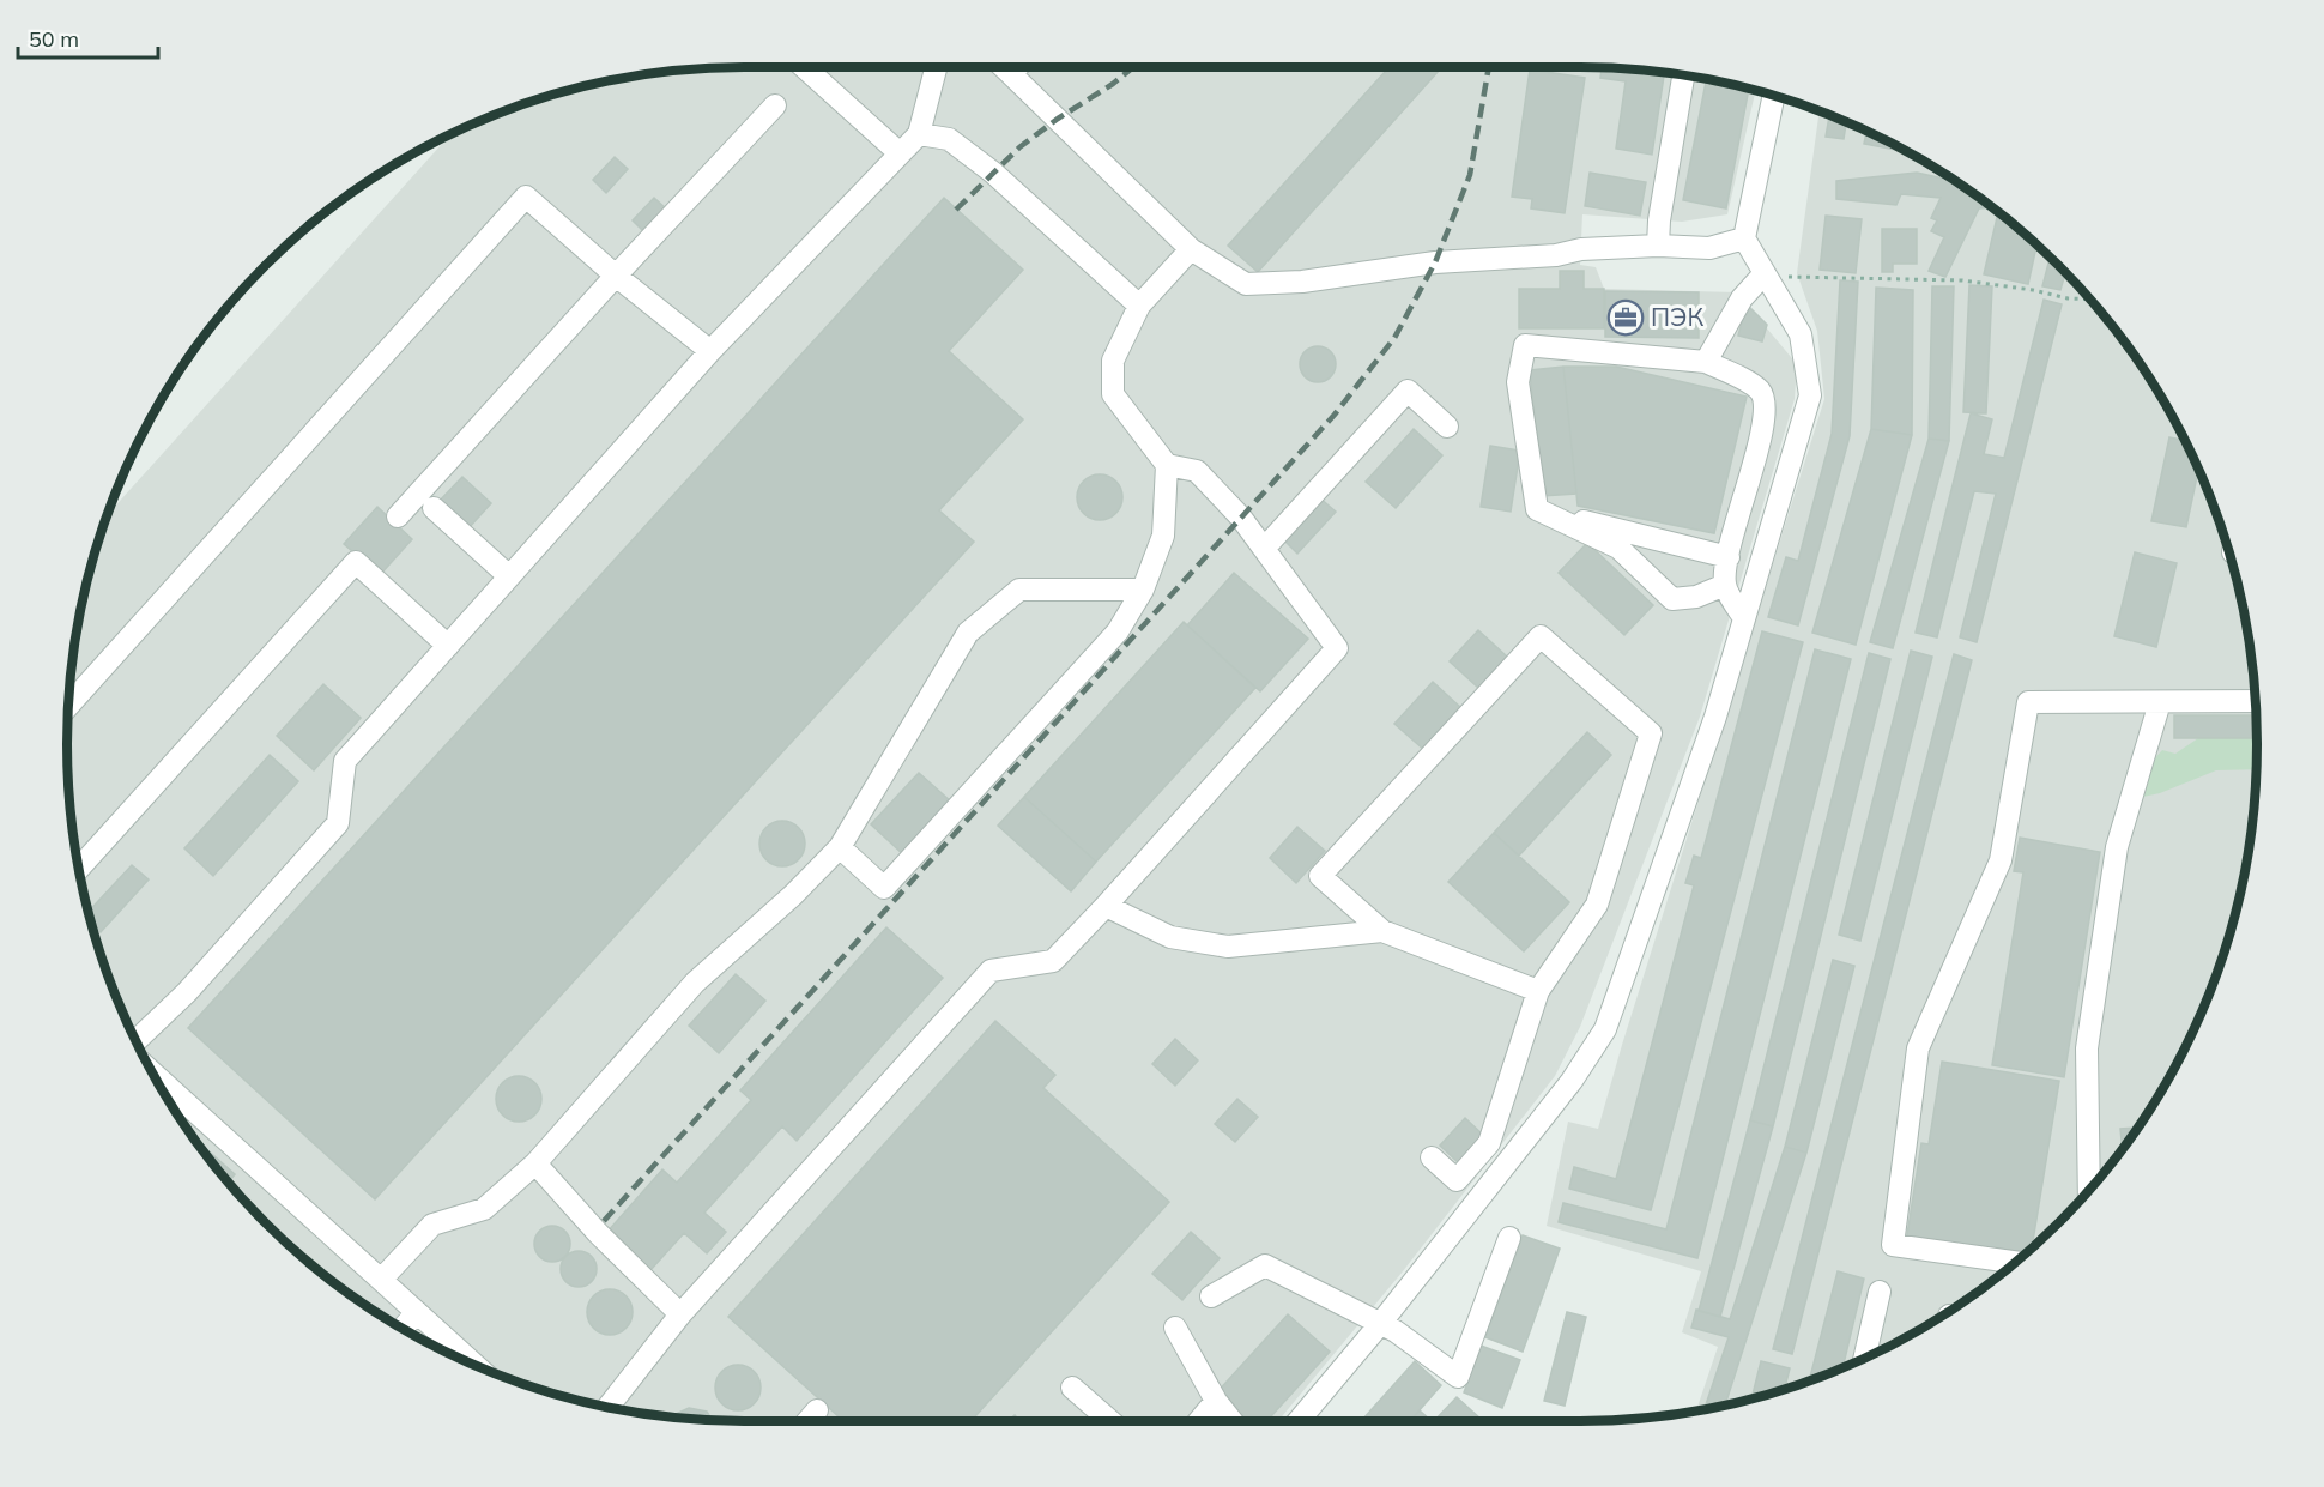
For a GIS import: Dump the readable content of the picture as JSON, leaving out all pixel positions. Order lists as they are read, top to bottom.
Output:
{
  "places": {
    "office": ["ПЭК"]
  },
  "scale_bar": "50 m"
}
